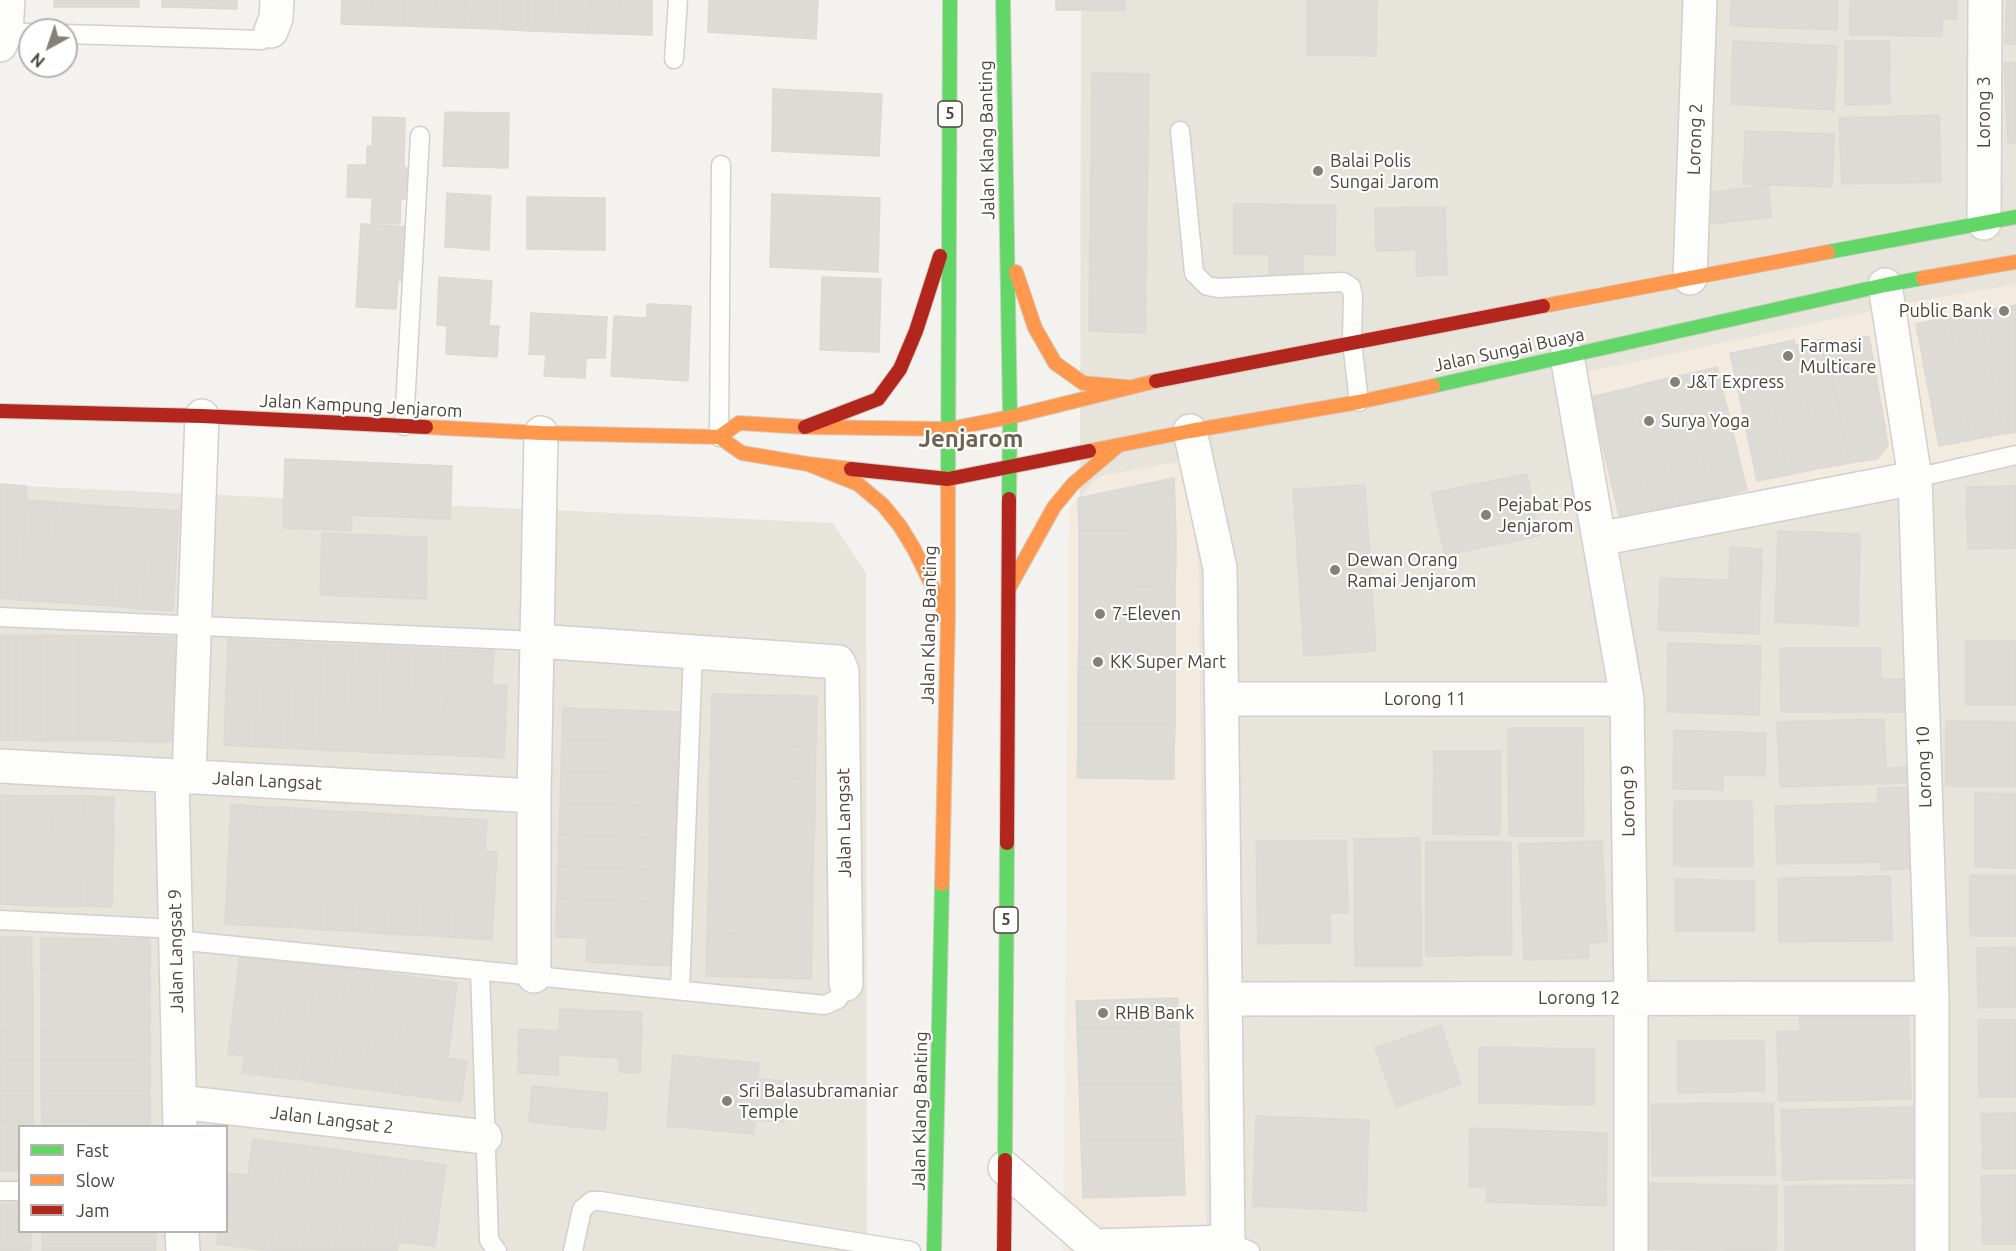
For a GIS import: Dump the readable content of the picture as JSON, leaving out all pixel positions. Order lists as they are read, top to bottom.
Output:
{
  "streets": {
    "main road": [
      "5",
      "Jalan Klang Banting",
      "Jalan Sungai Buaya",
      "Jalan Kampung Jenjarom"
    ],
    "street": [
      "Lorong 3",
      "Lorong 2",
      "Lorong 11",
      "Lorong 10",
      "Jalan Langsat",
      "Lorong 9",
      "Jalan Langsat 9",
      "Lorong 12",
      "Jalan Langsat 2"
    ]
  },
  "crossings": [
    ["Lorong 3", "Jalan Sungai Buaya"],
    ["Lorong 2", "Jalan Sungai Buaya"],
    ["Jalan Klang Banting", "Jalan Sungai Buaya"],
    ["Jalan Klang Banting", "Jalan Kampung Jenjarom"],
    ["Jalan Sungai Buaya", "Jalan Kampung Jenjarom"],
    ["Jalan Sungai Buaya", "Lorong 10"],
    ["Jalan Sungai Buaya", "Lorong 9"],
    ["Jalan Kampung Jenjarom", "Jalan Langsat 9"],
    ["Lorong 11", "Lorong 9"],
    ["Lorong 10", "Lorong 12"],
    ["Jalan Langsat", "Jalan Langsat 9"],
    ["Lorong 9", "Lorong 12"],
    ["Jalan Langsat 9", "Jalan Langsat 2"]
  ],
  "districts": ["Jenjarom"],
  "places": [
    "Balai Polis Sungai Jarom",
    "Public Bank",
    "Farmasi Multicare",
    "J&T Express",
    "Surya Yoga",
    "Pejabat Pos Jenjarom",
    "Dewan Orang Ramai Jenjarom",
    "7-Eleven",
    "KK Super Mart",
    "RHB Bank",
    "Sri Balasubramaniar Temple"
  ],
  "legend": ["Fast", "Slow", "Jam"],
  "north": "bottom left"
}
